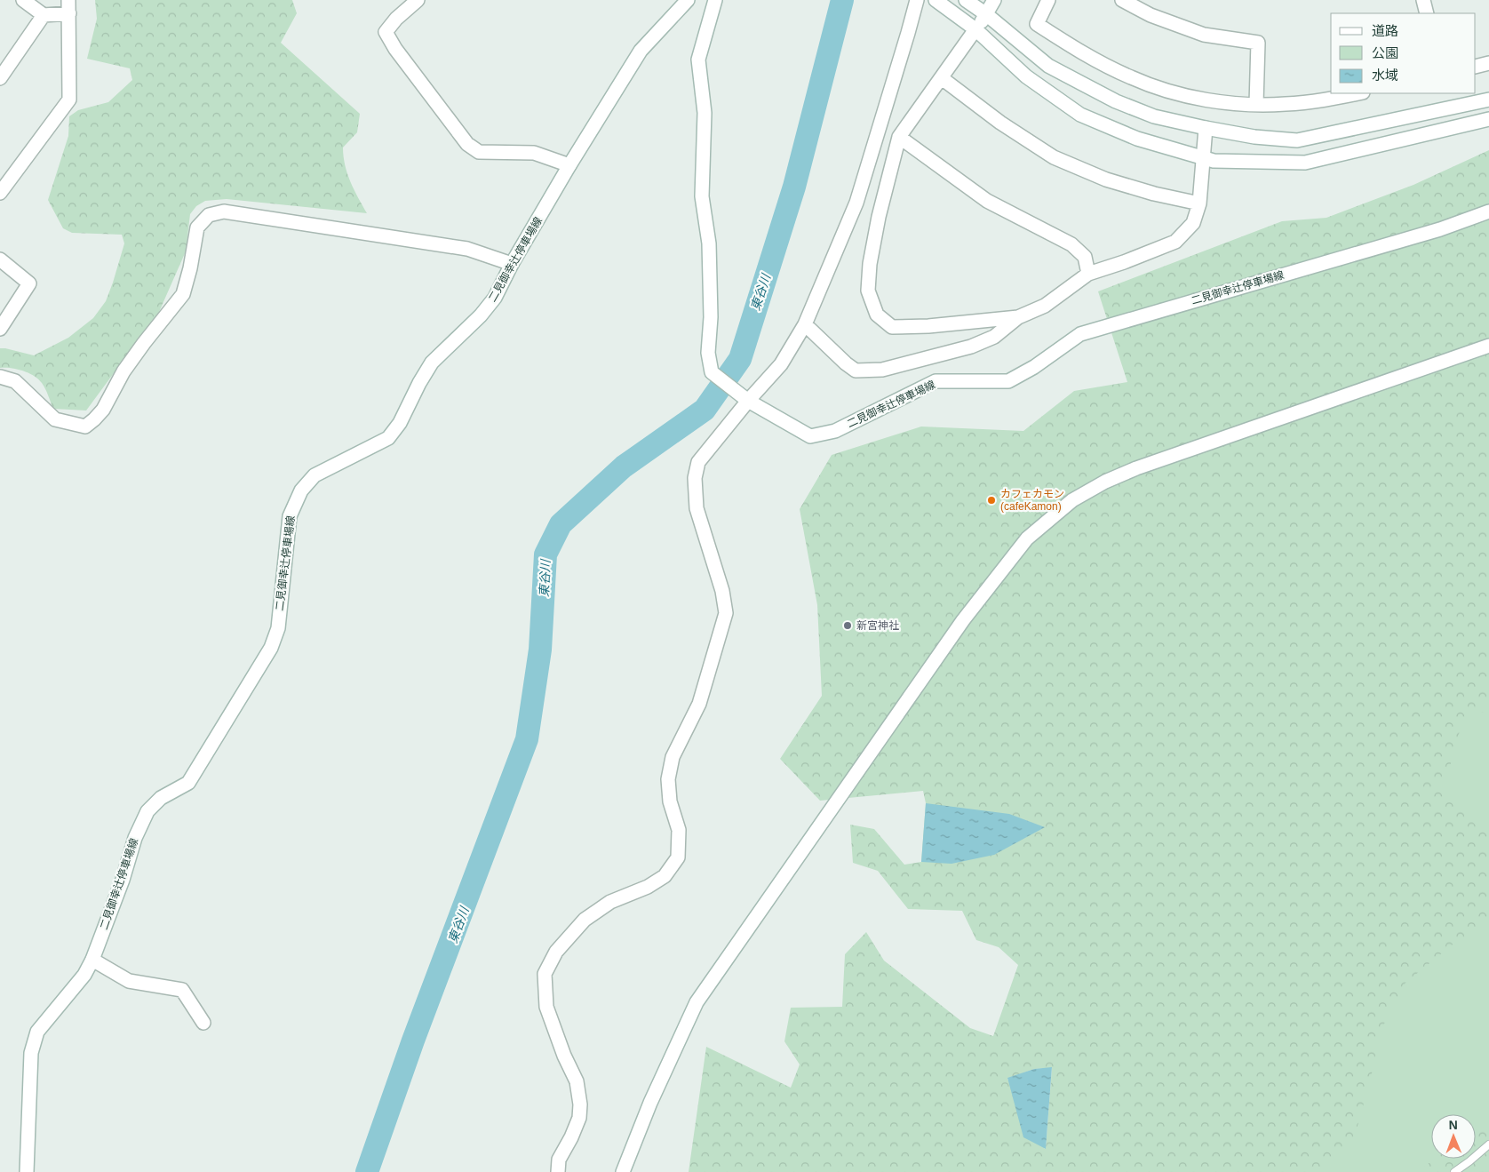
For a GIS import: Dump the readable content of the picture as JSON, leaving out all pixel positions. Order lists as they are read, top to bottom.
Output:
{
  "streets": {
    "street": ["二見御幸辻停車場線"]
  },
  "water": ["東谷川"],
  "places": ["カフェカモン (cafeKamon)", "新宮神社"],
  "legend": ["道路", "公園", "水域"],
  "north": "top"
}
